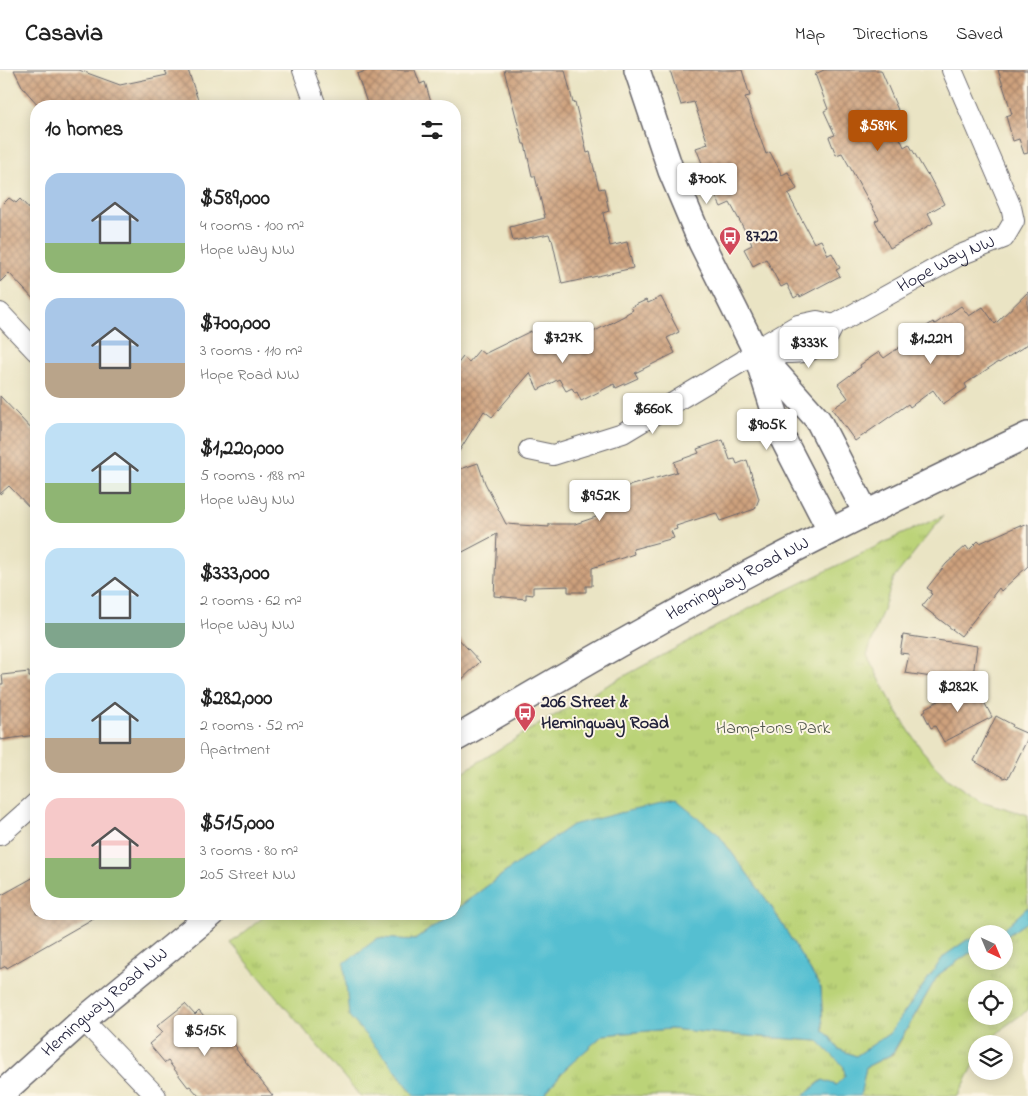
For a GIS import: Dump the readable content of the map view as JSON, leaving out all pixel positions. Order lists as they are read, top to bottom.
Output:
{
  "streets": {
    "street": ["Hope Way NW", "Hemingway Road NW"]
  },
  "parks": ["Hamptons Park"],
  "places": {
    "bus stop": ["8722", "206 Street & Hemingway Road"]
  },
  "north": "bottom right",
  "page": {
    "header": "Casavia",
    "nav": ["Map", "Directions", "Saved"],
    "heading": "10 homes",
    "price": [
      "$589K",
      "$700K",
      "$727K",
      "$1.22M",
      "$333K",
      "$660K",
      "$905K",
      "$952K",
      "$282K",
      "$515K"
    ],
    "list": [
      {
        "name": "$589,000",
        "note": "4 rooms · 100 m² · Hope Way NW"
      },
      {
        "name": "$700,000",
        "note": "3 rooms · 110 m² · Hope Road NW"
      },
      {
        "name": "$1,220,000",
        "note": "5 rooms · 188 m² · Hope Way NW"
      },
      {
        "name": "$333,000",
        "note": "2 rooms · 62 m² · Hope Way NW"
      },
      {
        "name": "$282,000",
        "note": "2 rooms · 52 m² · Apartment"
      },
      {
        "name": "$515,000",
        "note": "3 rooms · 80 m² · 205 Street NW"
      }
    ]
  }
}
